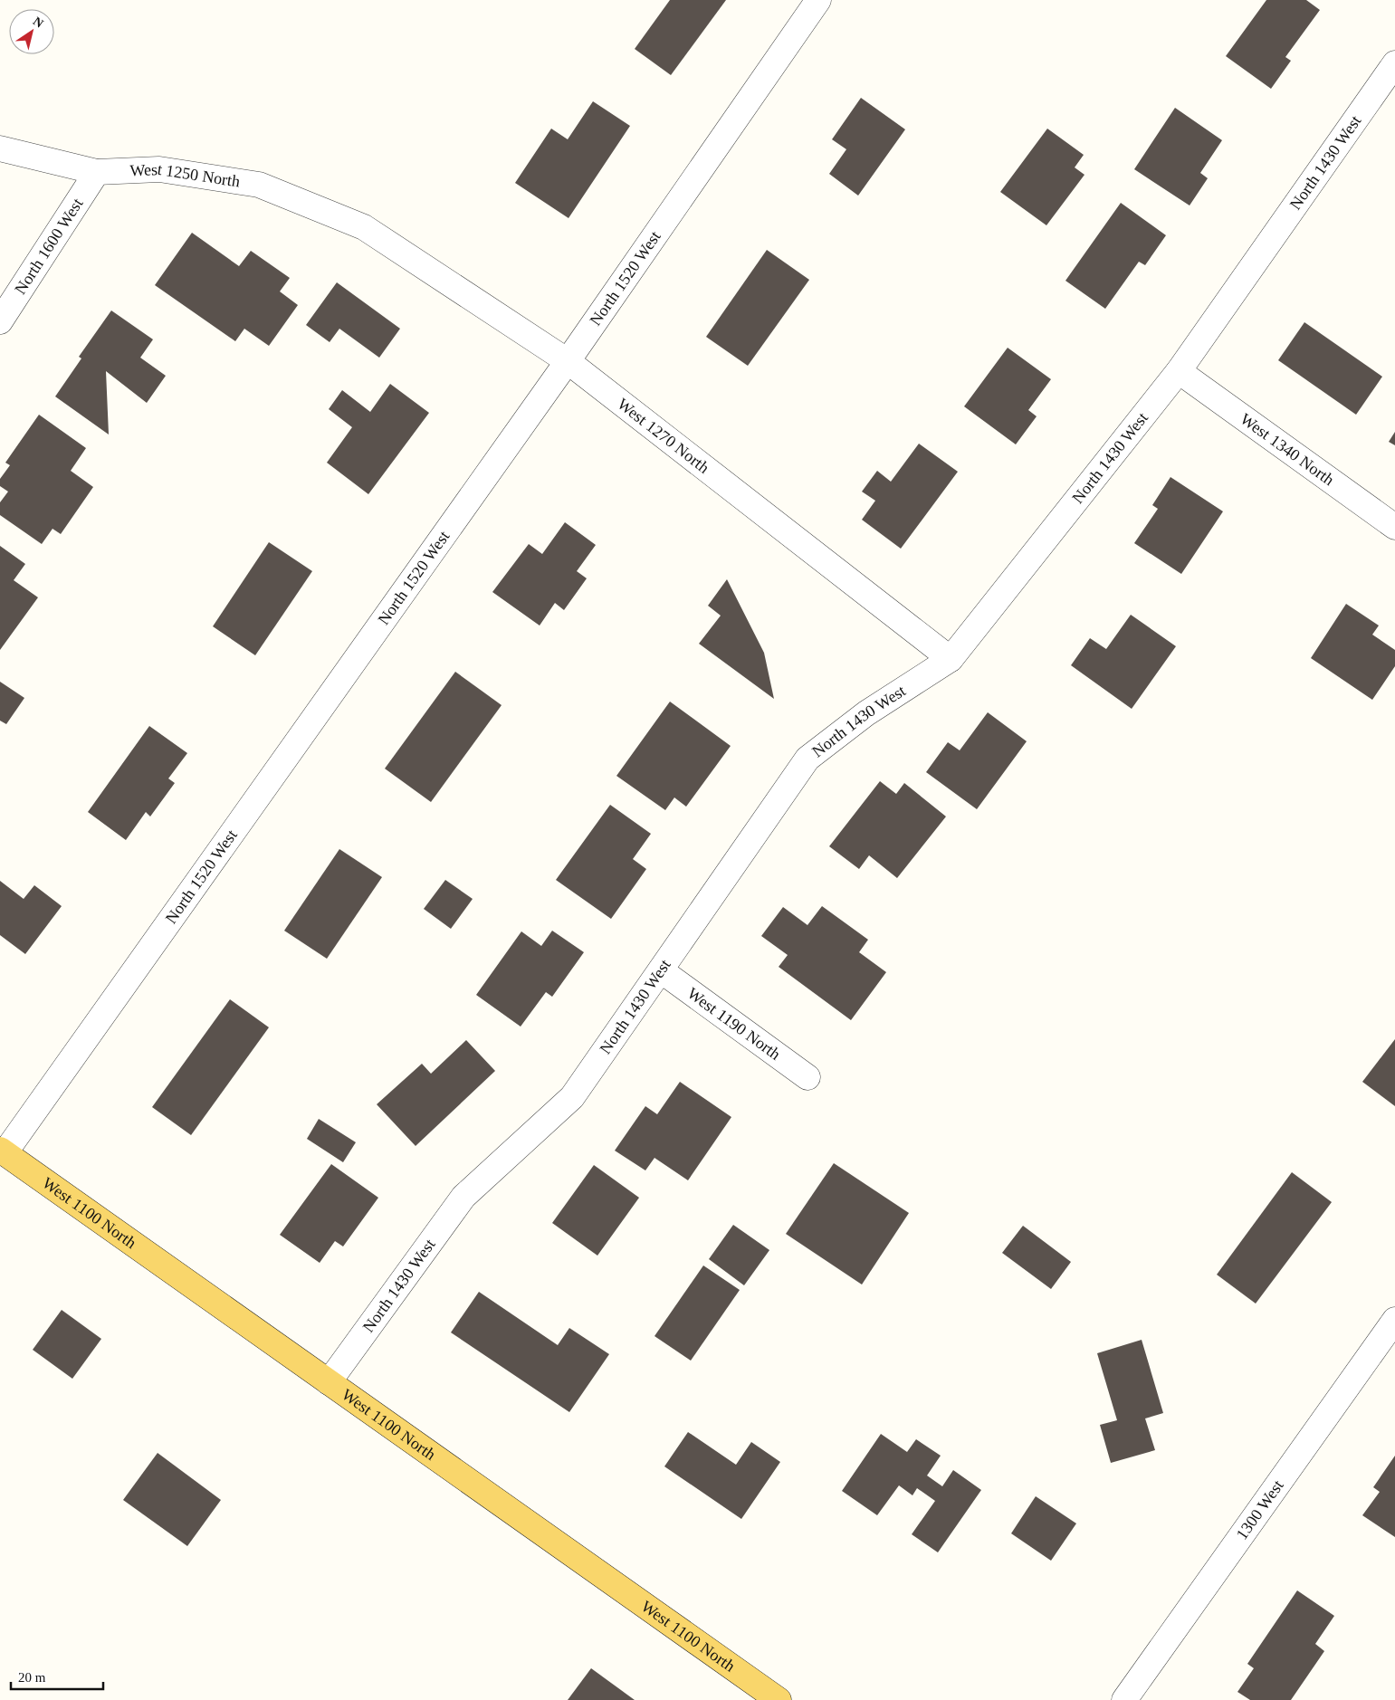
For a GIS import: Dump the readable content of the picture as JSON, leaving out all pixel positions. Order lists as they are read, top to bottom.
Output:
{
  "streets": {
    "main road": ["West 1100 North"],
    "street": [
      "North 1430 West",
      "West 1250 North",
      "North 1600 West",
      "North 1520 West",
      "West 1270 North",
      "West 1340 North",
      "West 1190 North",
      "1300 West"
    ]
  },
  "crossings": [
    ["North 1430 West", "West 1270 North"],
    ["North 1430 West", "West 1340 North"],
    ["North 1430 West", "West 1190 North"],
    ["North 1430 West", "West 1100 North"],
    ["West 1250 North", "North 1600 West"],
    ["West 1250 North", "West 1270 North"],
    ["North 1520 West", "West 1270 North"],
    ["North 1520 West", "West 1100 North"]
  ],
  "scale_bar": "20 m",
  "north": "top right"
}
